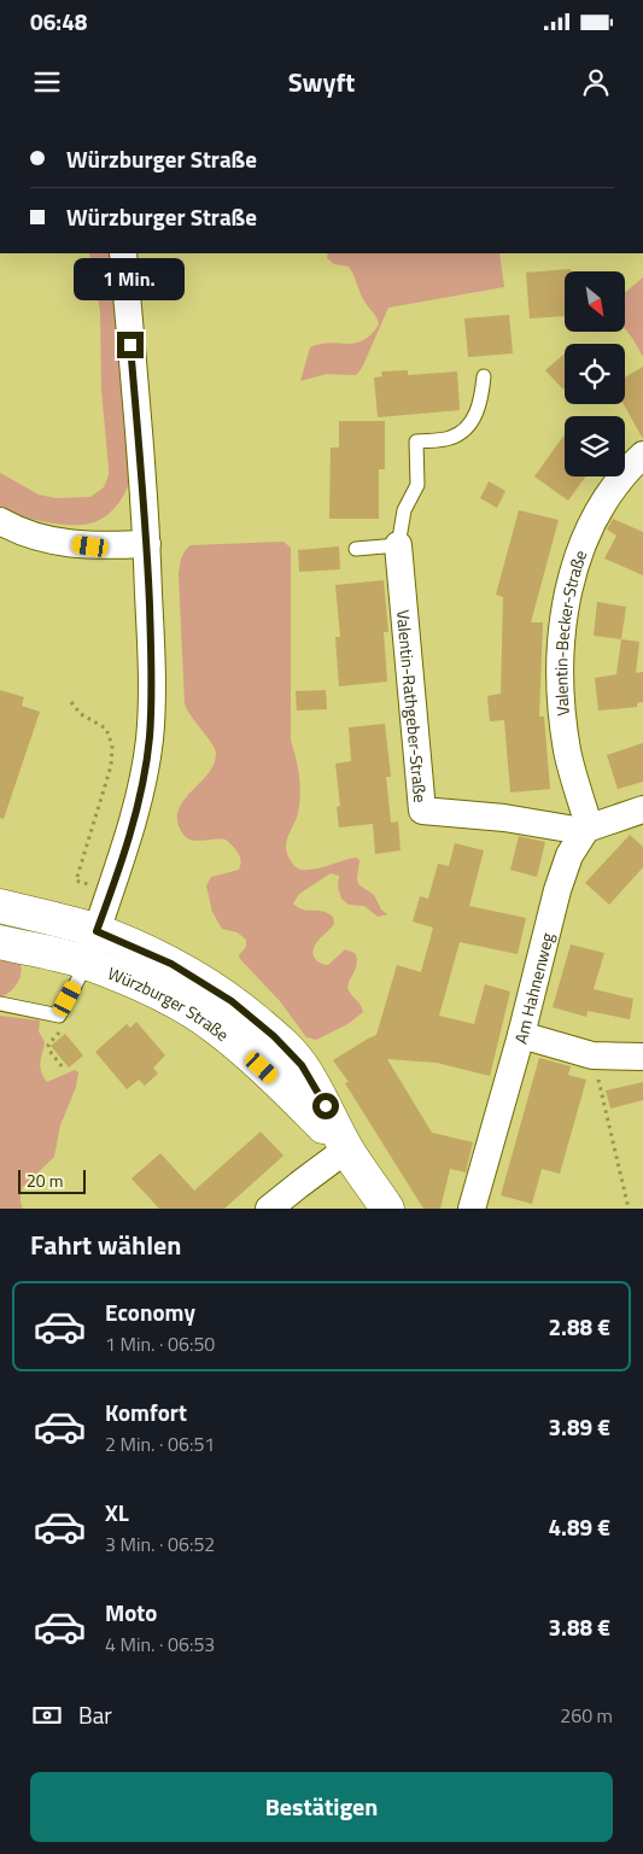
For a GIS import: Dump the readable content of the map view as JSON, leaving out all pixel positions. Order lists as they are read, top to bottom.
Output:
{
  "streets": {
    "street": [
      "Valentin-Becker-Straße",
      "Valentin-Rathgeber-Straße",
      "Am Hahnenweg",
      "Würzburger Straße"
    ]
  },
  "crossings": [
    ["Valentin-Becker-Straße", "Valentin-Rathgeber-Straße"],
    ["Valentin-Becker-Straße", "Am Hahnenweg"],
    ["Valentin-Rathgeber-Straße", "Am Hahnenweg"]
  ],
  "scale_bar": "20 m",
  "north": "bottom right",
  "page": {
    "status": "06:48",
    "header": "Swyft",
    "banner": ["Würzburger Straße", "Würzburger Straße"],
    "bubble": "1 Min.",
    "scale": "20 m",
    "heading": "Fahrt wählen",
    "list": [
      {
        "name": "Economy",
        "note": "1 Min. · 06:50",
        "value": "2.88 €"
      },
      {
        "name": "Komfort",
        "note": "2 Min. · 06:51",
        "value": "3.89 €"
      },
      {
        "name": "XL",
        "note": "3 Min. · 06:52",
        "value": "4.89 €"
      },
      {
        "name": "Moto",
        "note": "4 Min. · 06:53",
        "value": "3.88 €"
      }
    ],
    "pay": ["Bar", "260 m"],
    "buttons": "Bestätigen"
  }
}
